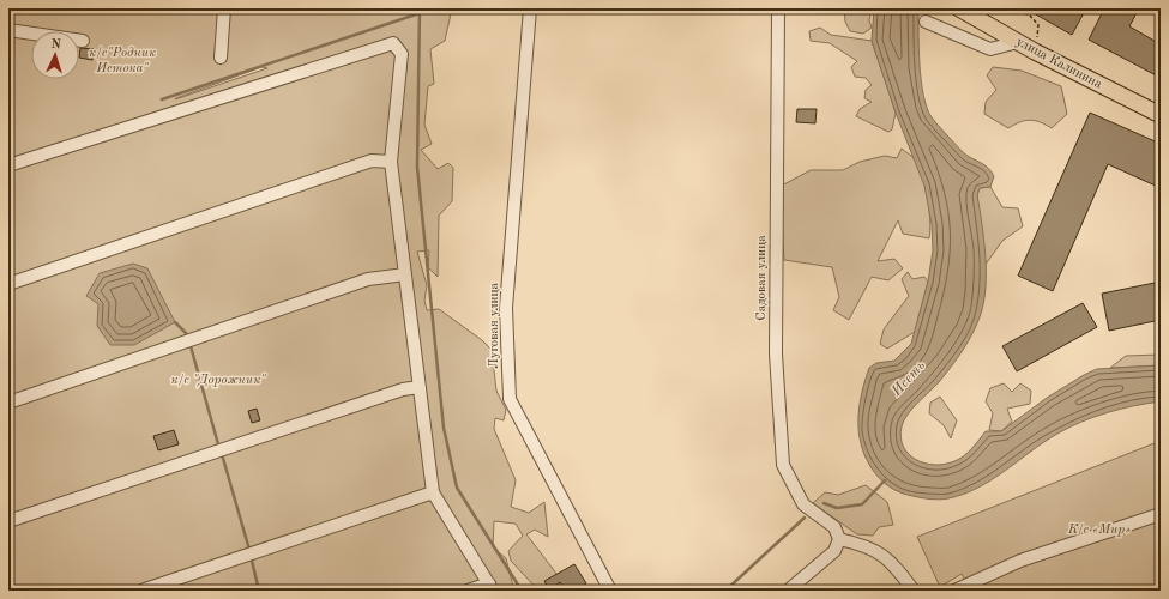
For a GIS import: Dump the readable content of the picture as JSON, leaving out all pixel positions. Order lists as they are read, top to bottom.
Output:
{
  "streets": {
    "main road": ["улица Калинина"],
    "street": ["Садовая улица", "Луговая улица"]
  },
  "water": ["Исеть"],
  "parks": ["к/с\"Родник Истока\"", "к/с \"Дорожник\"", "К/с «Мир»"],
  "north": "top"
}
